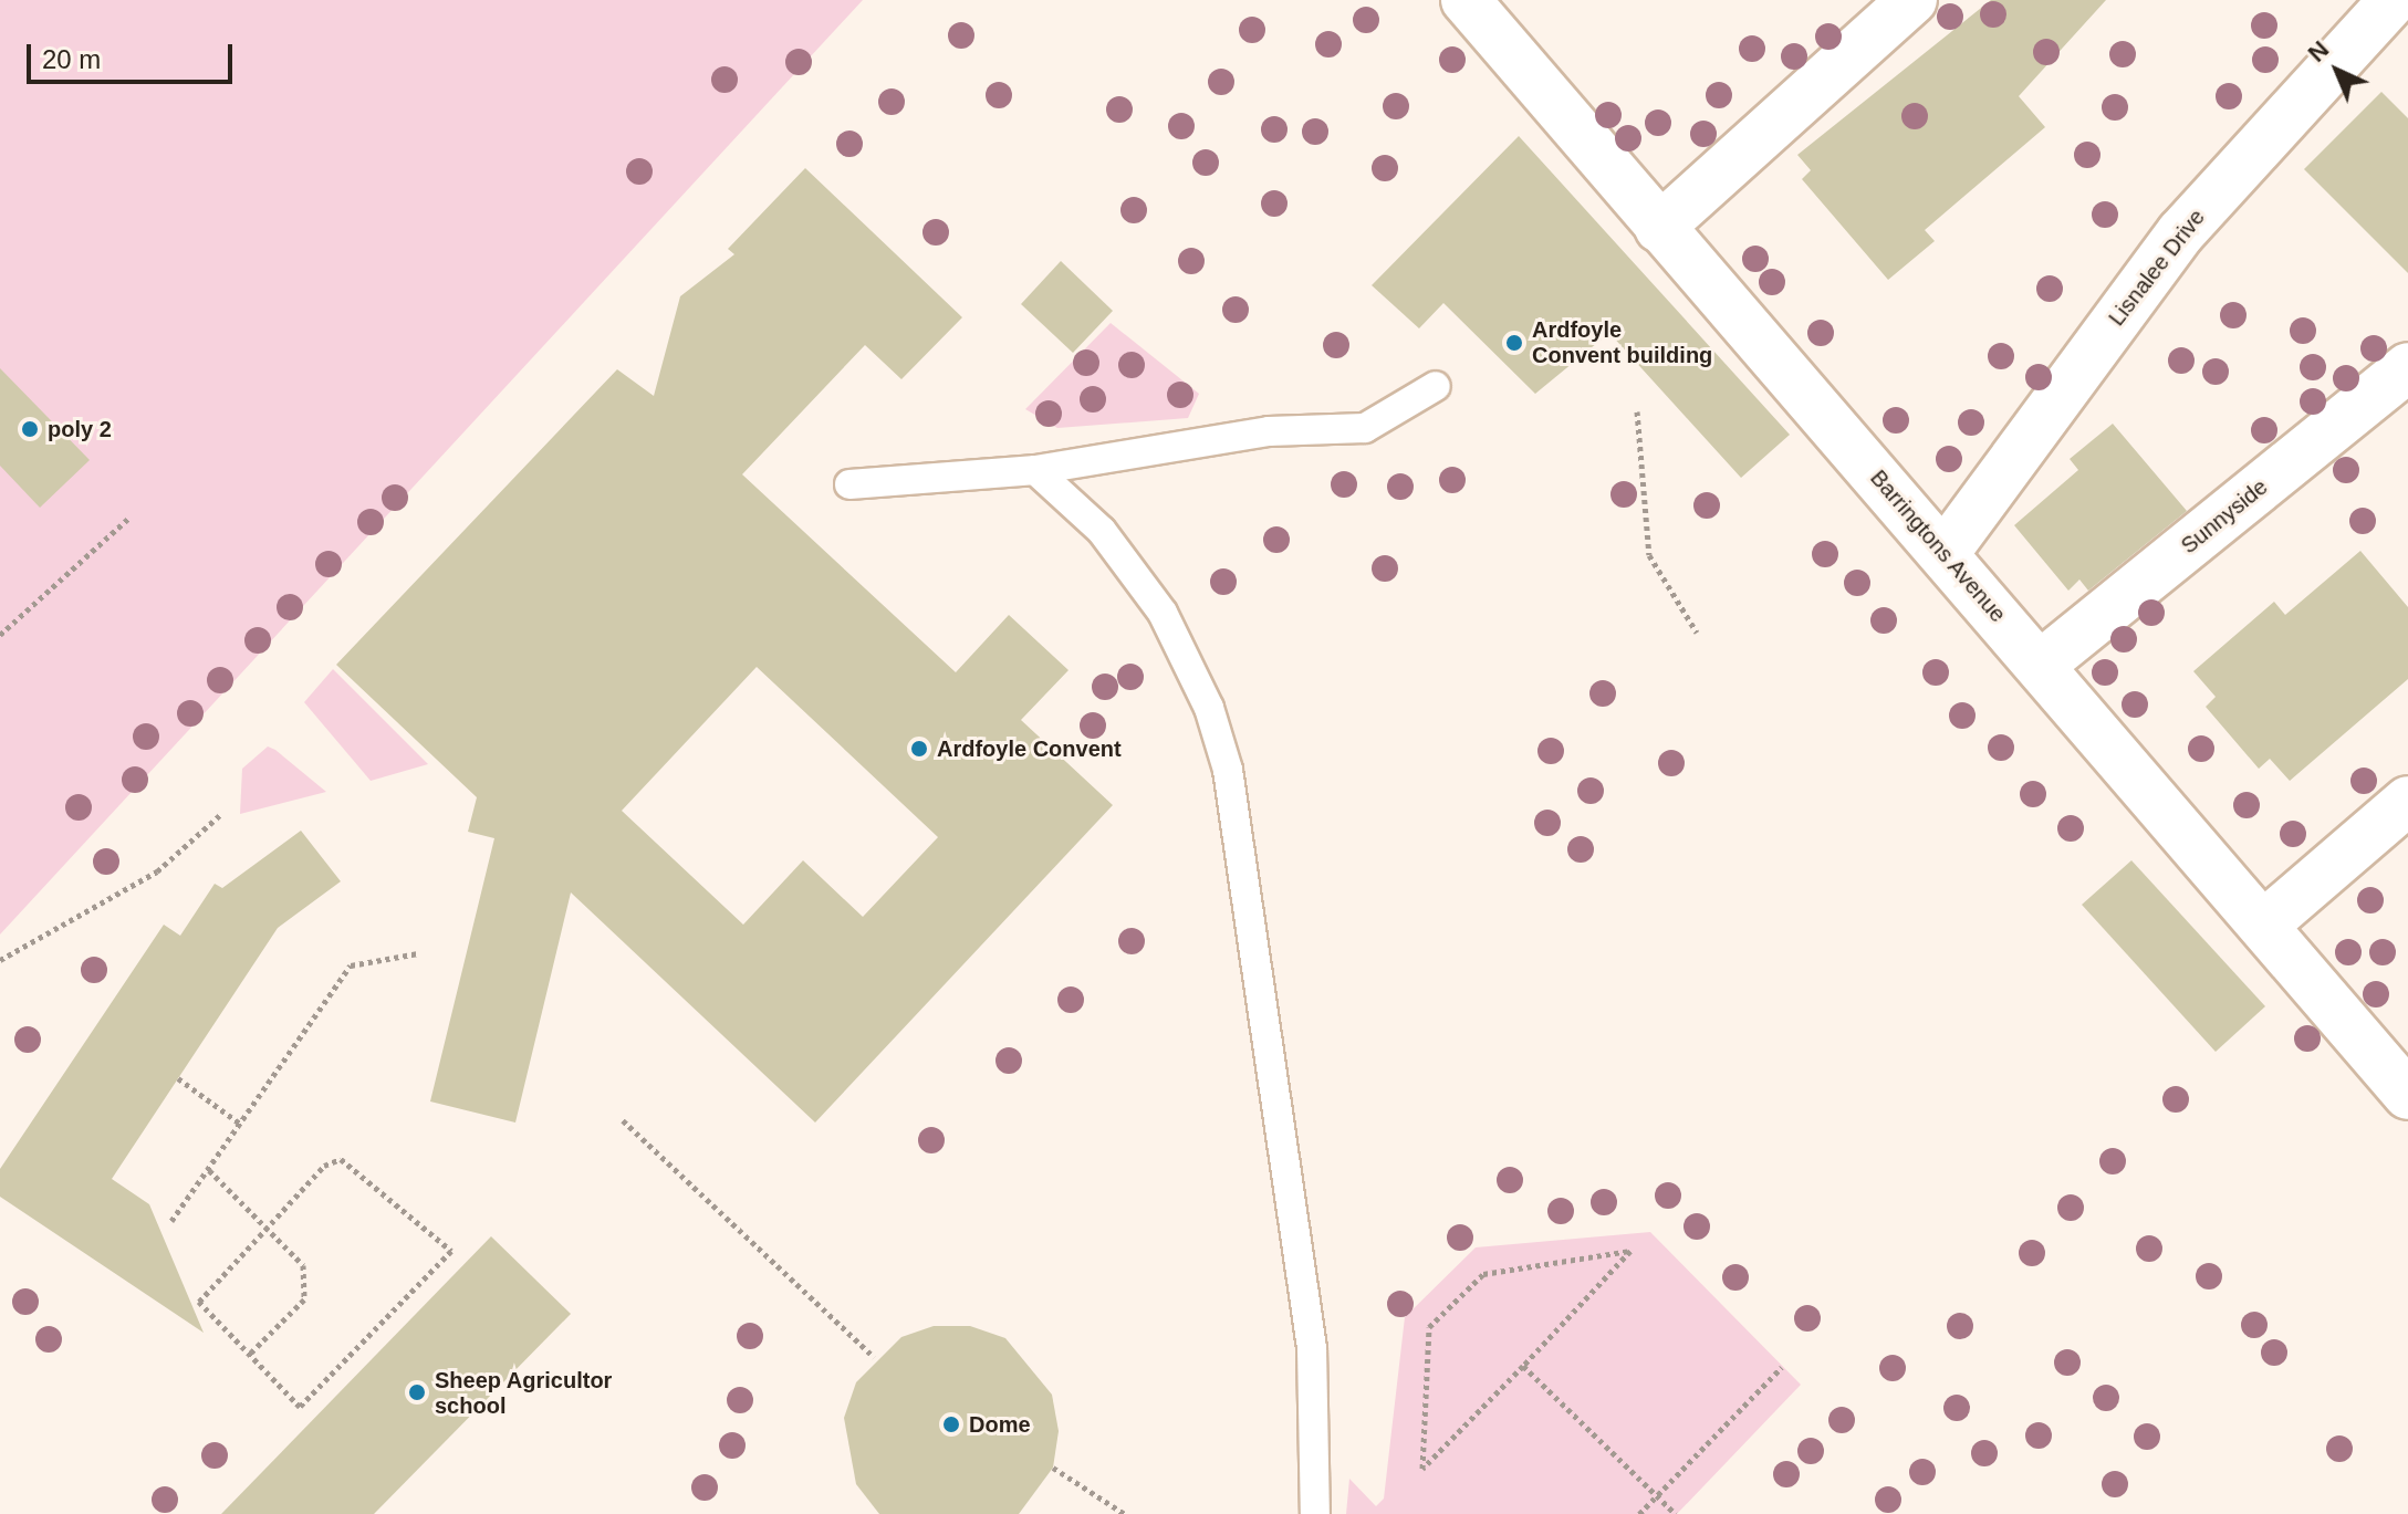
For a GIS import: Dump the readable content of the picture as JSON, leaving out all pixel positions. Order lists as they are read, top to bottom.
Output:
{
  "streets": {
    "street": ["Lisnalee Drive", "Sunnyside", "Barringtons Avenue"]
  },
  "crossings": [
    ["Lisnalee Drive", "Barringtons Avenue"],
    ["Sunnyside", "Barringtons Avenue"]
  ],
  "places": [
    "Ardfoyle Convent building",
    "poly 2",
    "Ardfoyle Convent",
    "Sheep Agricultor school",
    "Dome"
  ],
  "scale_bar": "20 m",
  "north": "top left"
}
